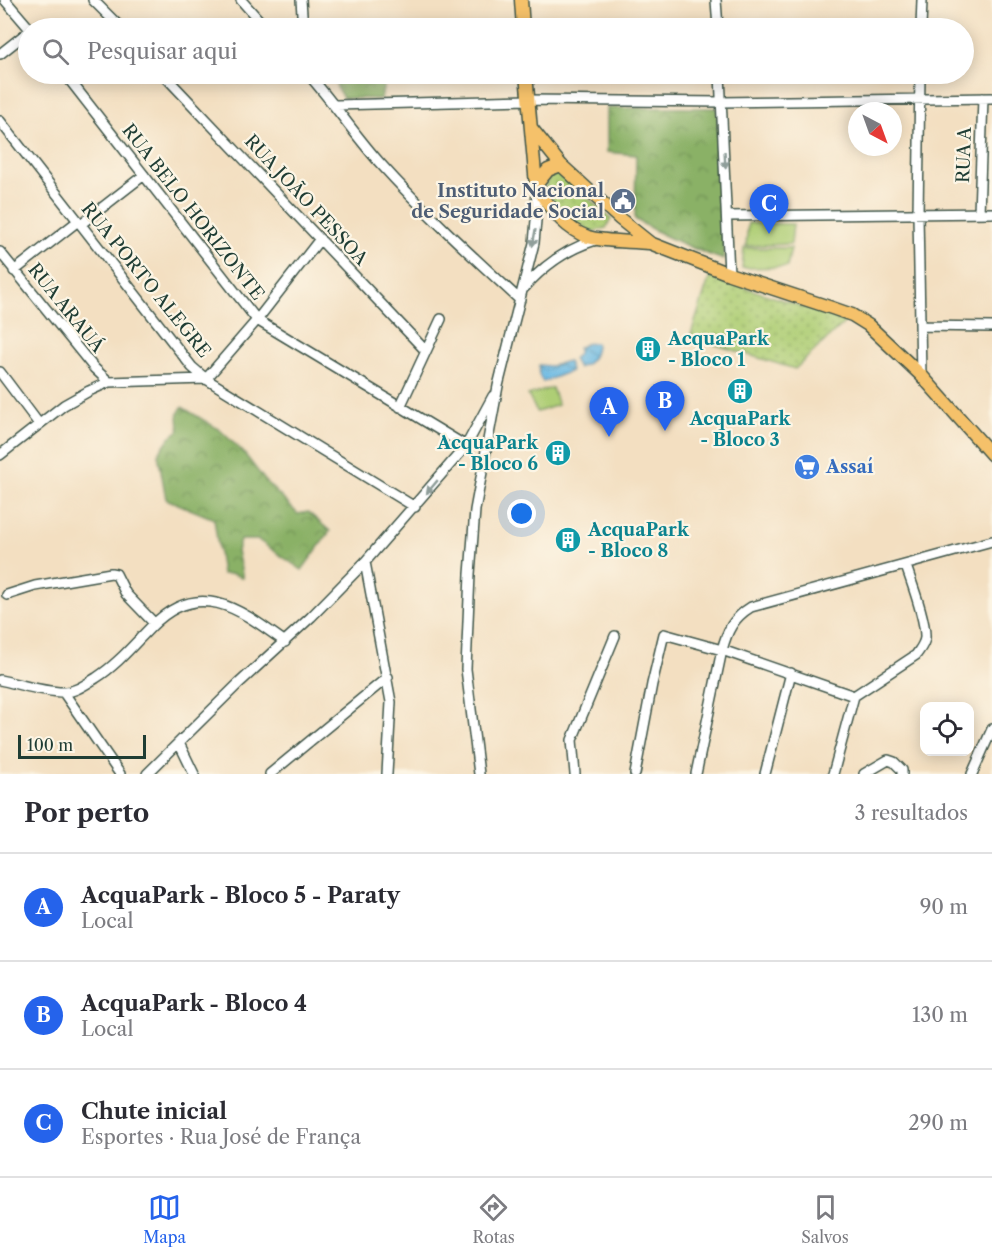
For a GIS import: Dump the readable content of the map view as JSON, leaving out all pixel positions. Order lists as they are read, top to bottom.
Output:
{
  "streets": {
    "street": [
      "RUA A",
      "RUA JOÃO PESSOA",
      "RUA BELO HORIZONTE",
      "RUA PORTO ALEGRE",
      "RUA ARAUÁ"
    ]
  },
  "places": {
    "public building": ["Instituto Nacional de Seguridade Social"],
    "building": [
      "AcquaPark - Bloco 1",
      "AcquaPark - Bloco 3",
      "AcquaPark - Bloco 6",
      "AcquaPark - Bloco 8"
    ],
    "supermarket": ["Assaí"]
  },
  "scale_bar": "100 m",
  "north": "bottom right",
  "page": {
    "search": "Pesquisar aqui",
    "pins": ["C", "B", "A"],
    "scale": "100 m",
    "heading": ["Por perto", "3 resultados"],
    "list": [
      {
        "mark": "A",
        "name": "AcquaPark - Bloco 5 - Paraty",
        "note": "Local",
        "value": "90 m"
      },
      {
        "mark": "B",
        "name": "AcquaPark - Bloco 4",
        "note": "Local",
        "value": "130 m"
      },
      {
        "mark": "C",
        "name": "Chute inicial",
        "note": "Esportes · Rua José de França",
        "value": "290 m"
      }
    ],
    "nav": ["Mapa", "Rotas", "Salvos"]
  }
}
